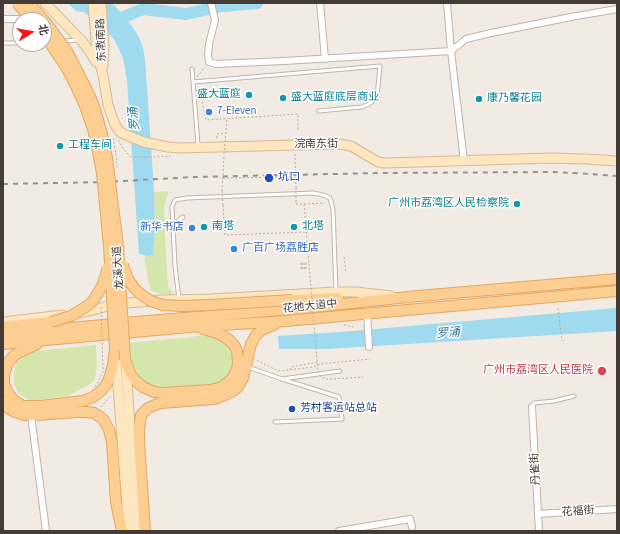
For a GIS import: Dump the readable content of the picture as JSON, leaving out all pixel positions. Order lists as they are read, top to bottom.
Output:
{
  "streets": {
    "main road": ["龙溪大道", "花地大道中"],
    "street": [
      "东漖南路",
      "浣南东街",
      "丹雀街",
      "花福街"
    ]
  },
  "crossings": [
    ["东漖南路", "浣南东街"],
    ["丹雀街", "花福街"]
  ],
  "water": ["罗涌"],
  "places": [
    "盛大蓝庭",
    "盛大蓝庭底层商业",
    "康乃馨花园",
    "7-Eleven",
    "工程车间",
    "坑口",
    "广州市荔湾区人民检察院",
    "南塔",
    "北塔",
    "新华书店",
    "广百广场荔胜店",
    "广州市荔湾区人民医院",
    "芳村客运站总站"
  ],
  "north": "right"
}
